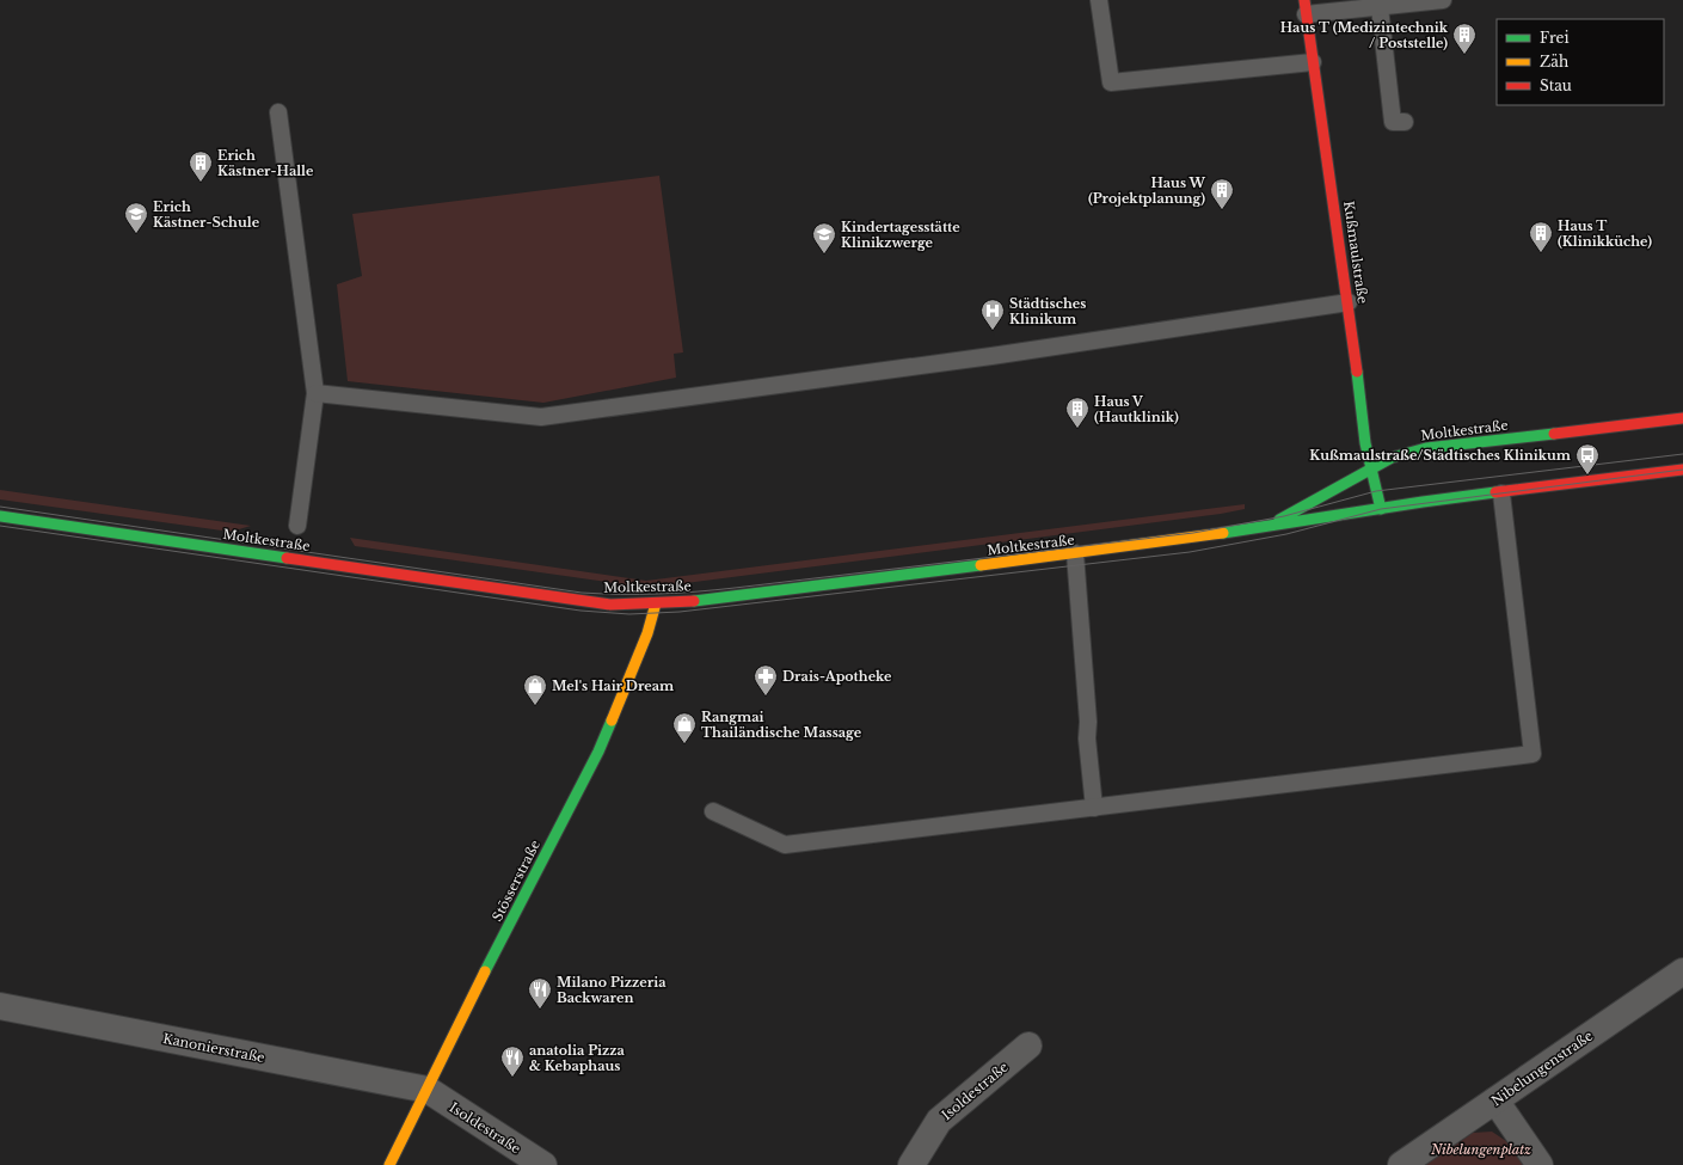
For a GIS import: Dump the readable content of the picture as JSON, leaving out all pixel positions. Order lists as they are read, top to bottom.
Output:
{
  "streets": {
    "main road": ["Kußmaulstraße", "Moltkestraße", "Stösserstraße"],
    "street": ["Kanonierstraße", "Nibelungenstraße", "Isoldestraße"]
  },
  "crossings": [
    ["Kußmaulstraße", "Moltkestraße"],
    ["Moltkestraße", "Stösserstraße"],
    ["Stösserstraße", "Kanonierstraße"],
    ["Stösserstraße", "Isoldestraße"],
    ["Kanonierstraße", "Isoldestraße"]
  ],
  "parks": ["Nibelungenplatz"],
  "places": {
    "building": [
      "Haus T (Medizintechnik / Poststelle)",
      "Erich Kästner-Halle",
      "Haus W (Projektplanung)",
      "Haus T (Klinikküche)",
      "Haus V (Hautklinik)"
    ],
    "school or university": ["Erich Kästner-Schule", "Kindertagesstätte Klinikzwerge"],
    "hospital": ["Städtisches Klinikum"],
    "bus stop": ["Kußmaulstraße/Städtisches Klinikum"],
    "pharmacy": ["Drais-Apotheke"],
    "shop": ["Mel's Hair Dream", "Rangmai Thailändische Massage"],
    "restaurant": ["Milano Pizzeria Backwaren", "anatolia Pizza & Kebaphaus"]
  },
  "legend": ["Frei", "Zäh", "Stau"]
}
